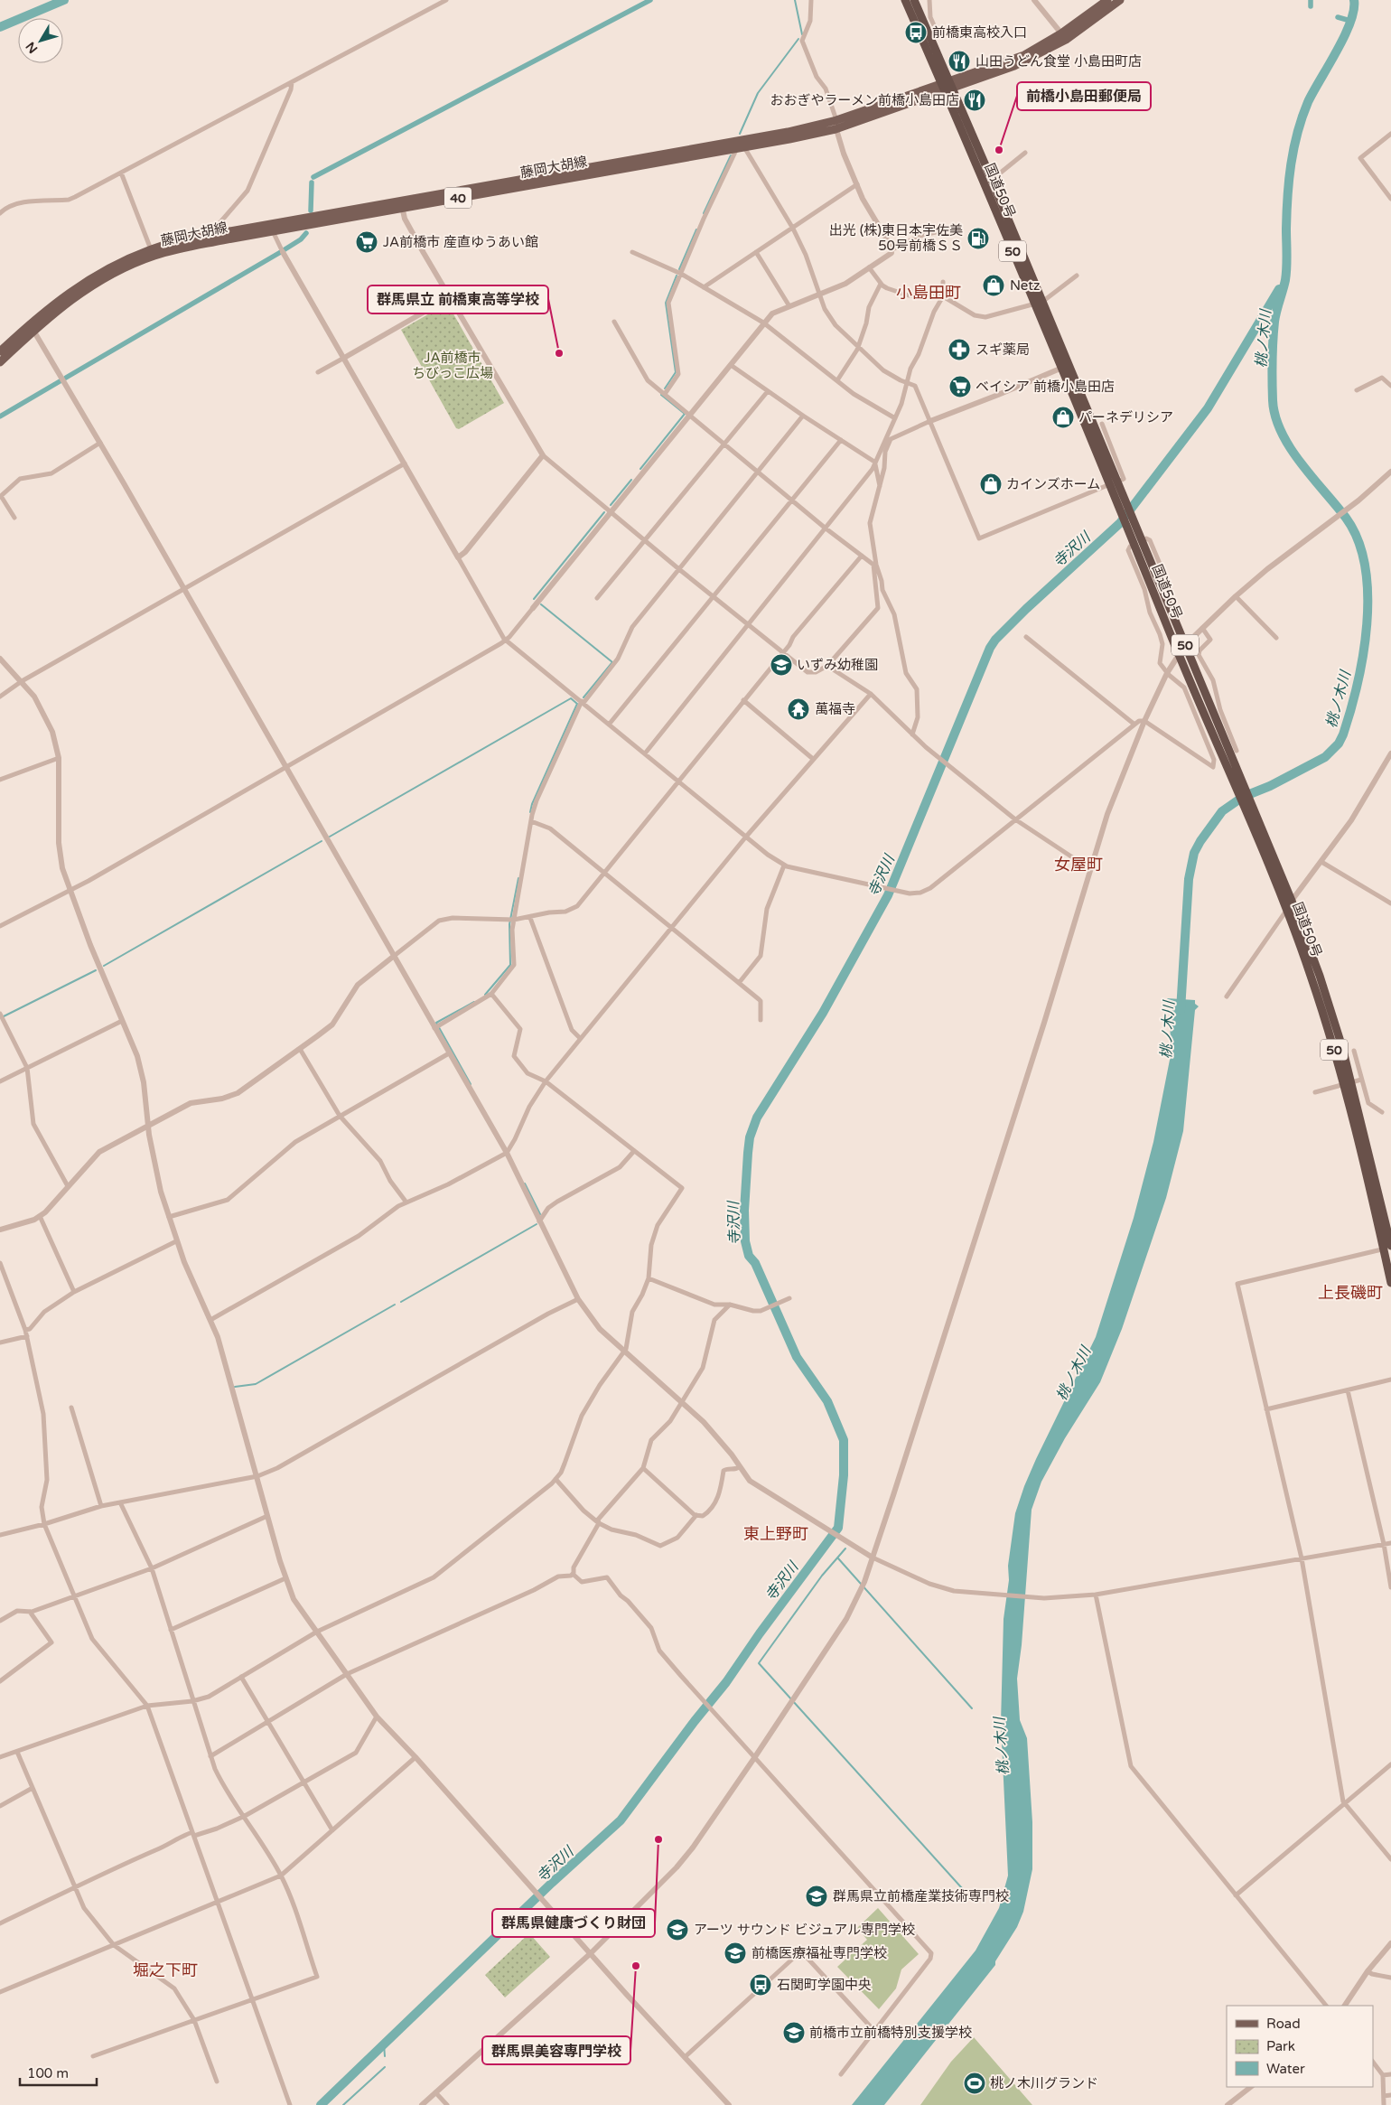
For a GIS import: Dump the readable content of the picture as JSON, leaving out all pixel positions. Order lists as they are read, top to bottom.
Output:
{
  "streets": {
    "highway": ["国道50号", "50"],
    "main road": ["藤岡大胡線", "40"]
  },
  "crossings": [
    ["藤岡大胡線", "国道50号"]
  ],
  "districts": [
    "小島田町",
    "女屋町",
    "上長磯町",
    "東上野町",
    "堀之下町"
  ],
  "water": ["桃ノ木川", "寺沢川"],
  "parks": ["JA前橋市 ちびっこ広場"],
  "places": {
    "bus stop": ["前橋東高校入口", "石関町学園中央"],
    "restaurant": ["山田うどん食堂 小島田町店", "おおぎやラーメン前橋小島田店"],
    "other": [
      "前橋小島田郵便局",
      "群馬県立 前橋東高等学校",
      "群馬県健康づくり財団",
      "群馬県美容専門学校"
    ],
    "fuel station": ["出光 (株)東日本宇佐美 50号前橋ＳＳ"],
    "supermarket": ["JA前橋市 産直ゆうあい館", "ベイシア 前橋小島田店"],
    "shop": ["Netz", "パーネデリシア", "カインズホーム"],
    "pharmacy": ["スギ薬局"],
    "school or university": [
      "いずみ幼稚園",
      "群馬県立前橋産業技術専門校",
      "アーツ サウンド ビジュアル専門学校",
      "前橋医療福祉専門学校",
      "前橋市立前橋特別支援学校"
    ],
    "temple": ["萬福寺"],
    "sports": ["桃ノ木川グランド"]
  },
  "legend": ["Road", "Park", "Water"],
  "scale_bar": "100 m",
  "north": "bottom left"
}
